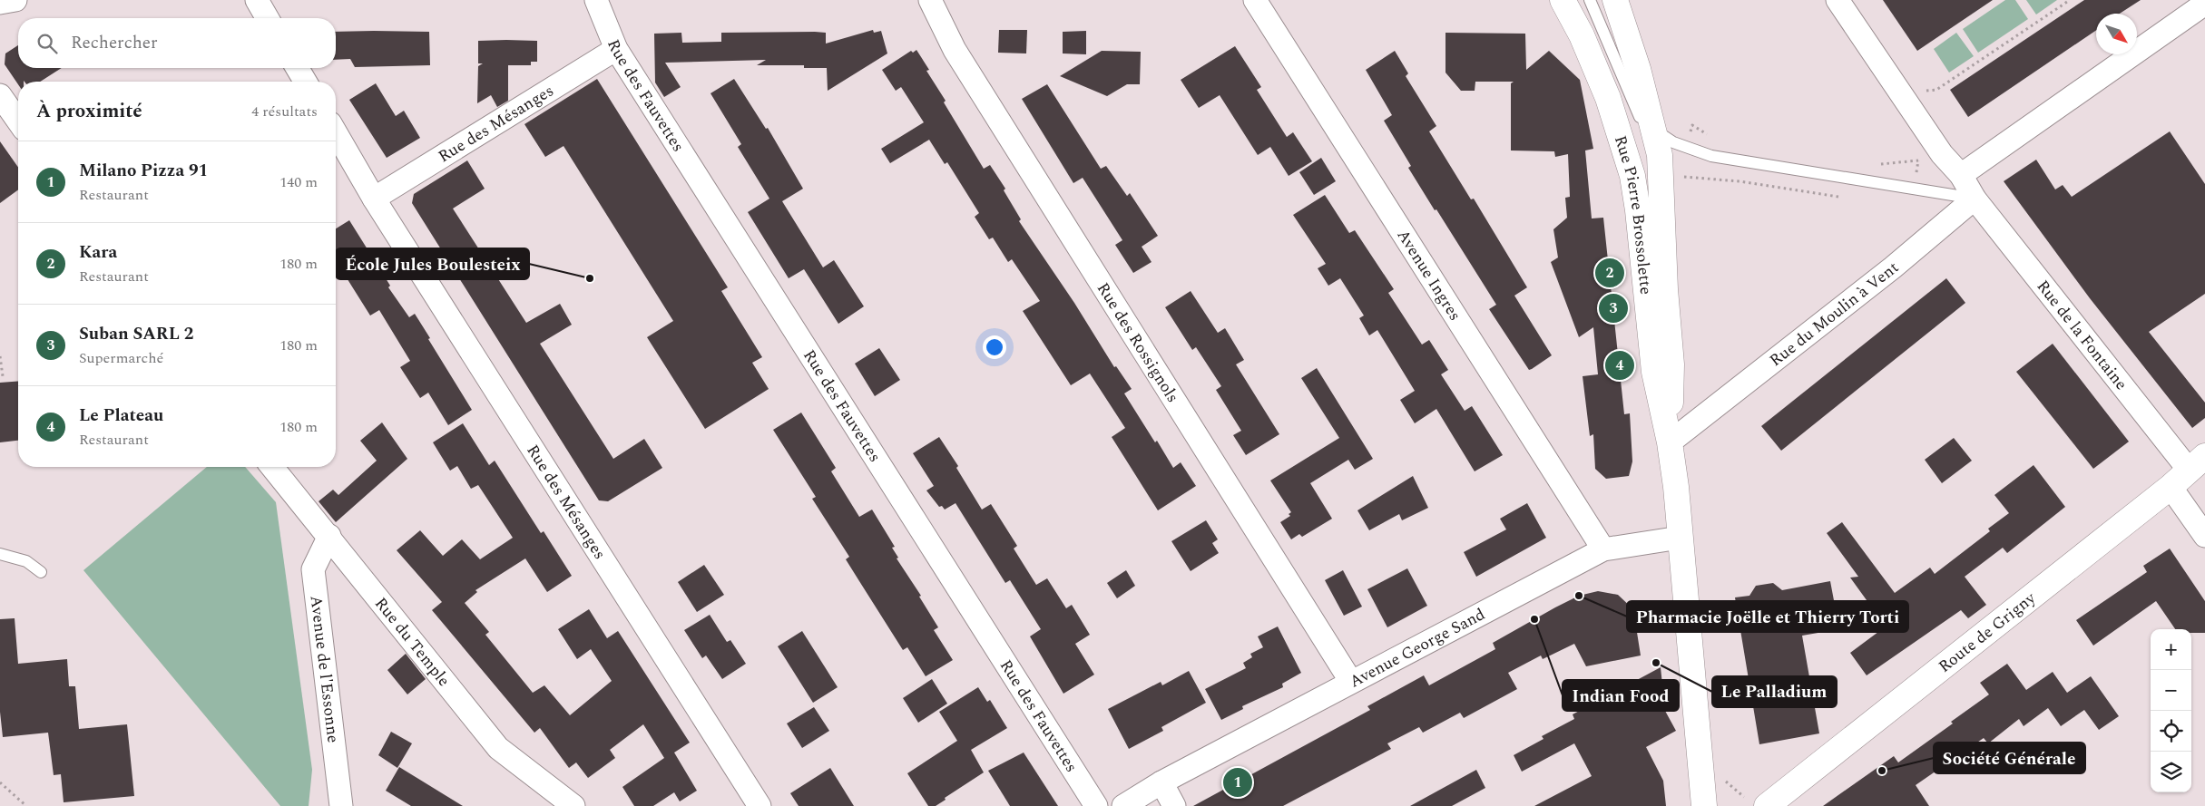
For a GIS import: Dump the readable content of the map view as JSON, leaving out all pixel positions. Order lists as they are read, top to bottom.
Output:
{
  "streets": {
    "main road": ["Rue Pierre Brossolette", "Route de Grigny"],
    "street": [
      "Rue des Fauvettes",
      "Rue des Mésanges",
      "Avenue Ingres",
      "Rue du Moulin à Vent",
      "Rue de la Fontaine",
      "Rue des Rossignols",
      "Rue du Temple",
      "Avenue George Sand",
      "Avenue de l'Essonne"
    ]
  },
  "crossings": [
    ["Rue des Fauvettes", "Rue des Mésanges"],
    ["Rue Pierre Brossolette", "Rue du Moulin à Vent"],
    ["Rue Pierre Brossolette", "Avenue George Sand"],
    ["Avenue Ingres", "Avenue George Sand"],
    ["Rue du Moulin à Vent", "Rue de la Fontaine"],
    ["Rue de la Fontaine", "Route de Grigny"],
    ["Rue des Rossignols", "Avenue George Sand"],
    ["Rue du Temple", "Avenue de l'Essonne"]
  ],
  "places": [
    "École Jules Boulesteix",
    "Pharmacie Joëlle et Thierry Torti",
    "Indian Food",
    "Le Palladium",
    "Société Générale"
  ],
  "north": "bottom right",
  "page": {
    "search": "Rechercher",
    "heading": ["À proximité", "4 résultats"],
    "list": [
      {
        "mark": "1",
        "name": "Milano Pizza 91",
        "note": "Restaurant",
        "value": "140 m"
      },
      {
        "mark": "2",
        "name": "Kara",
        "note": "Restaurant",
        "value": "180 m"
      },
      {
        "mark": "3",
        "name": "Suban SARL 2",
        "note": "Supermarché",
        "value": "180 m"
      },
      {
        "mark": "4",
        "name": "Le Plateau",
        "note": "Restaurant",
        "value": "180 m"
      }
    ],
    "pins": [
      "2",
      "3",
      "4",
      "1"
    ],
    "map_buttons": ["+", "−"]
  }
}
